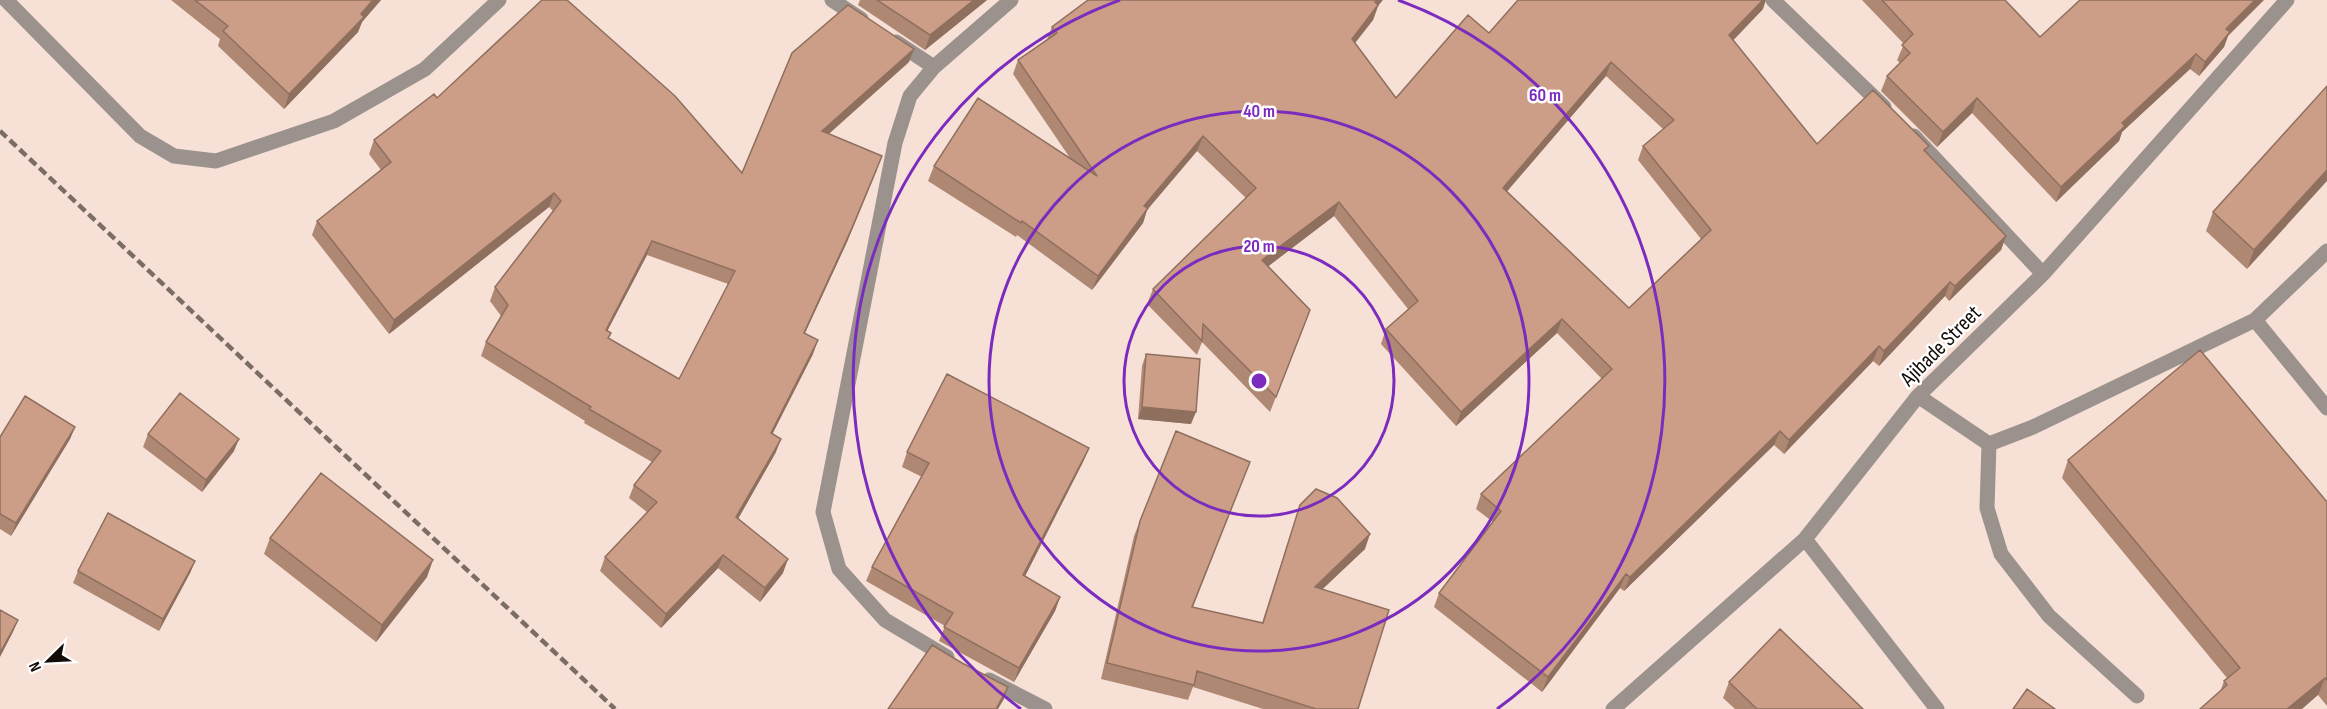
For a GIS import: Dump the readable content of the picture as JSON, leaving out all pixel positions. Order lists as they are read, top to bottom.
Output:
{
  "streets": {
    "street": ["Ajibade Street"]
  },
  "north": "bottom left",
  "rings": ["60 m", "40 m", "20 m"]
}
